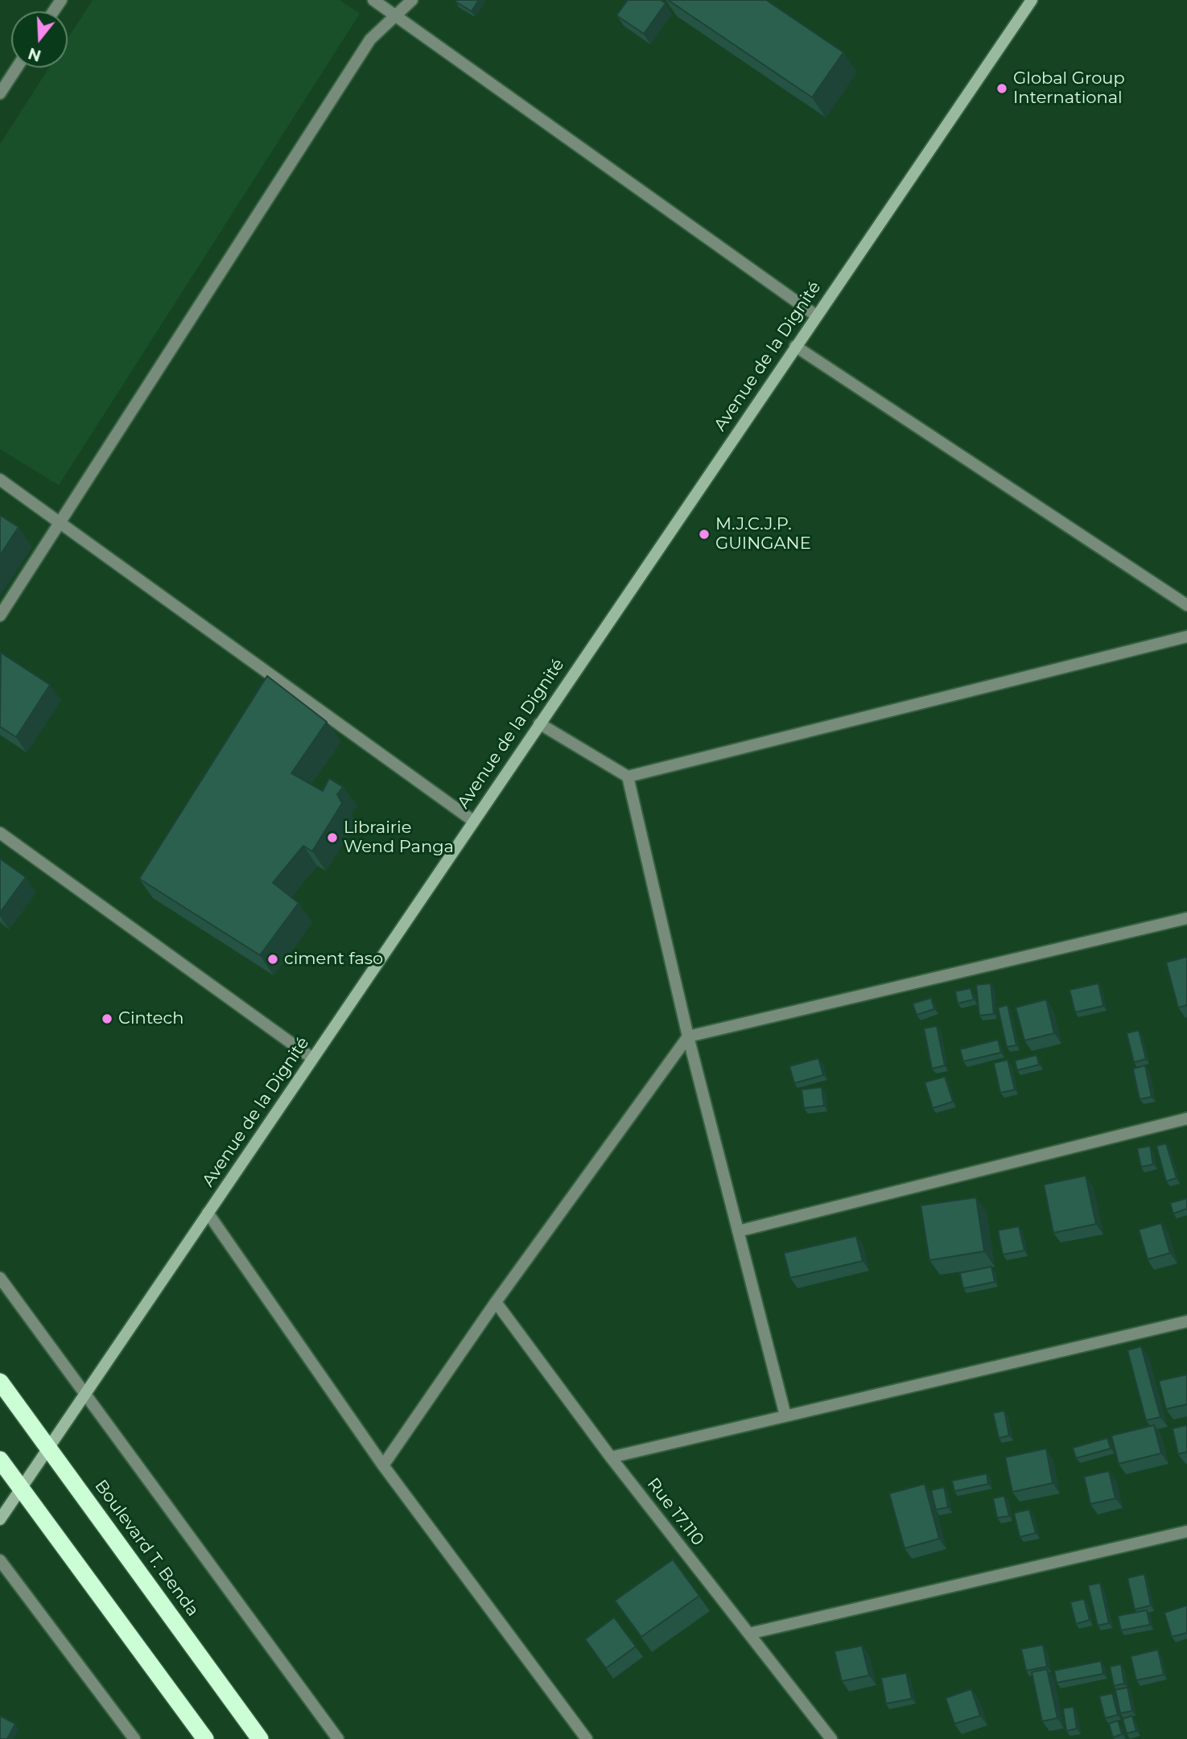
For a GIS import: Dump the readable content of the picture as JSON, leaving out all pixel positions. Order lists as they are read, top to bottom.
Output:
{
  "streets": {
    "highway": ["Boulevard T. Benda"],
    "street": ["Avenue de la Dignité", "Rue 17.110"]
  },
  "crossings": [
    ["Avenue de la Dignité", "Boulevard T. Benda"]
  ],
  "places": [
    "Global Group International",
    "M.J.C.J.P. GUINGANE",
    "Librairie Wend Panga",
    "ciment faso",
    "Cintech"
  ],
  "north": "bottom"
}
